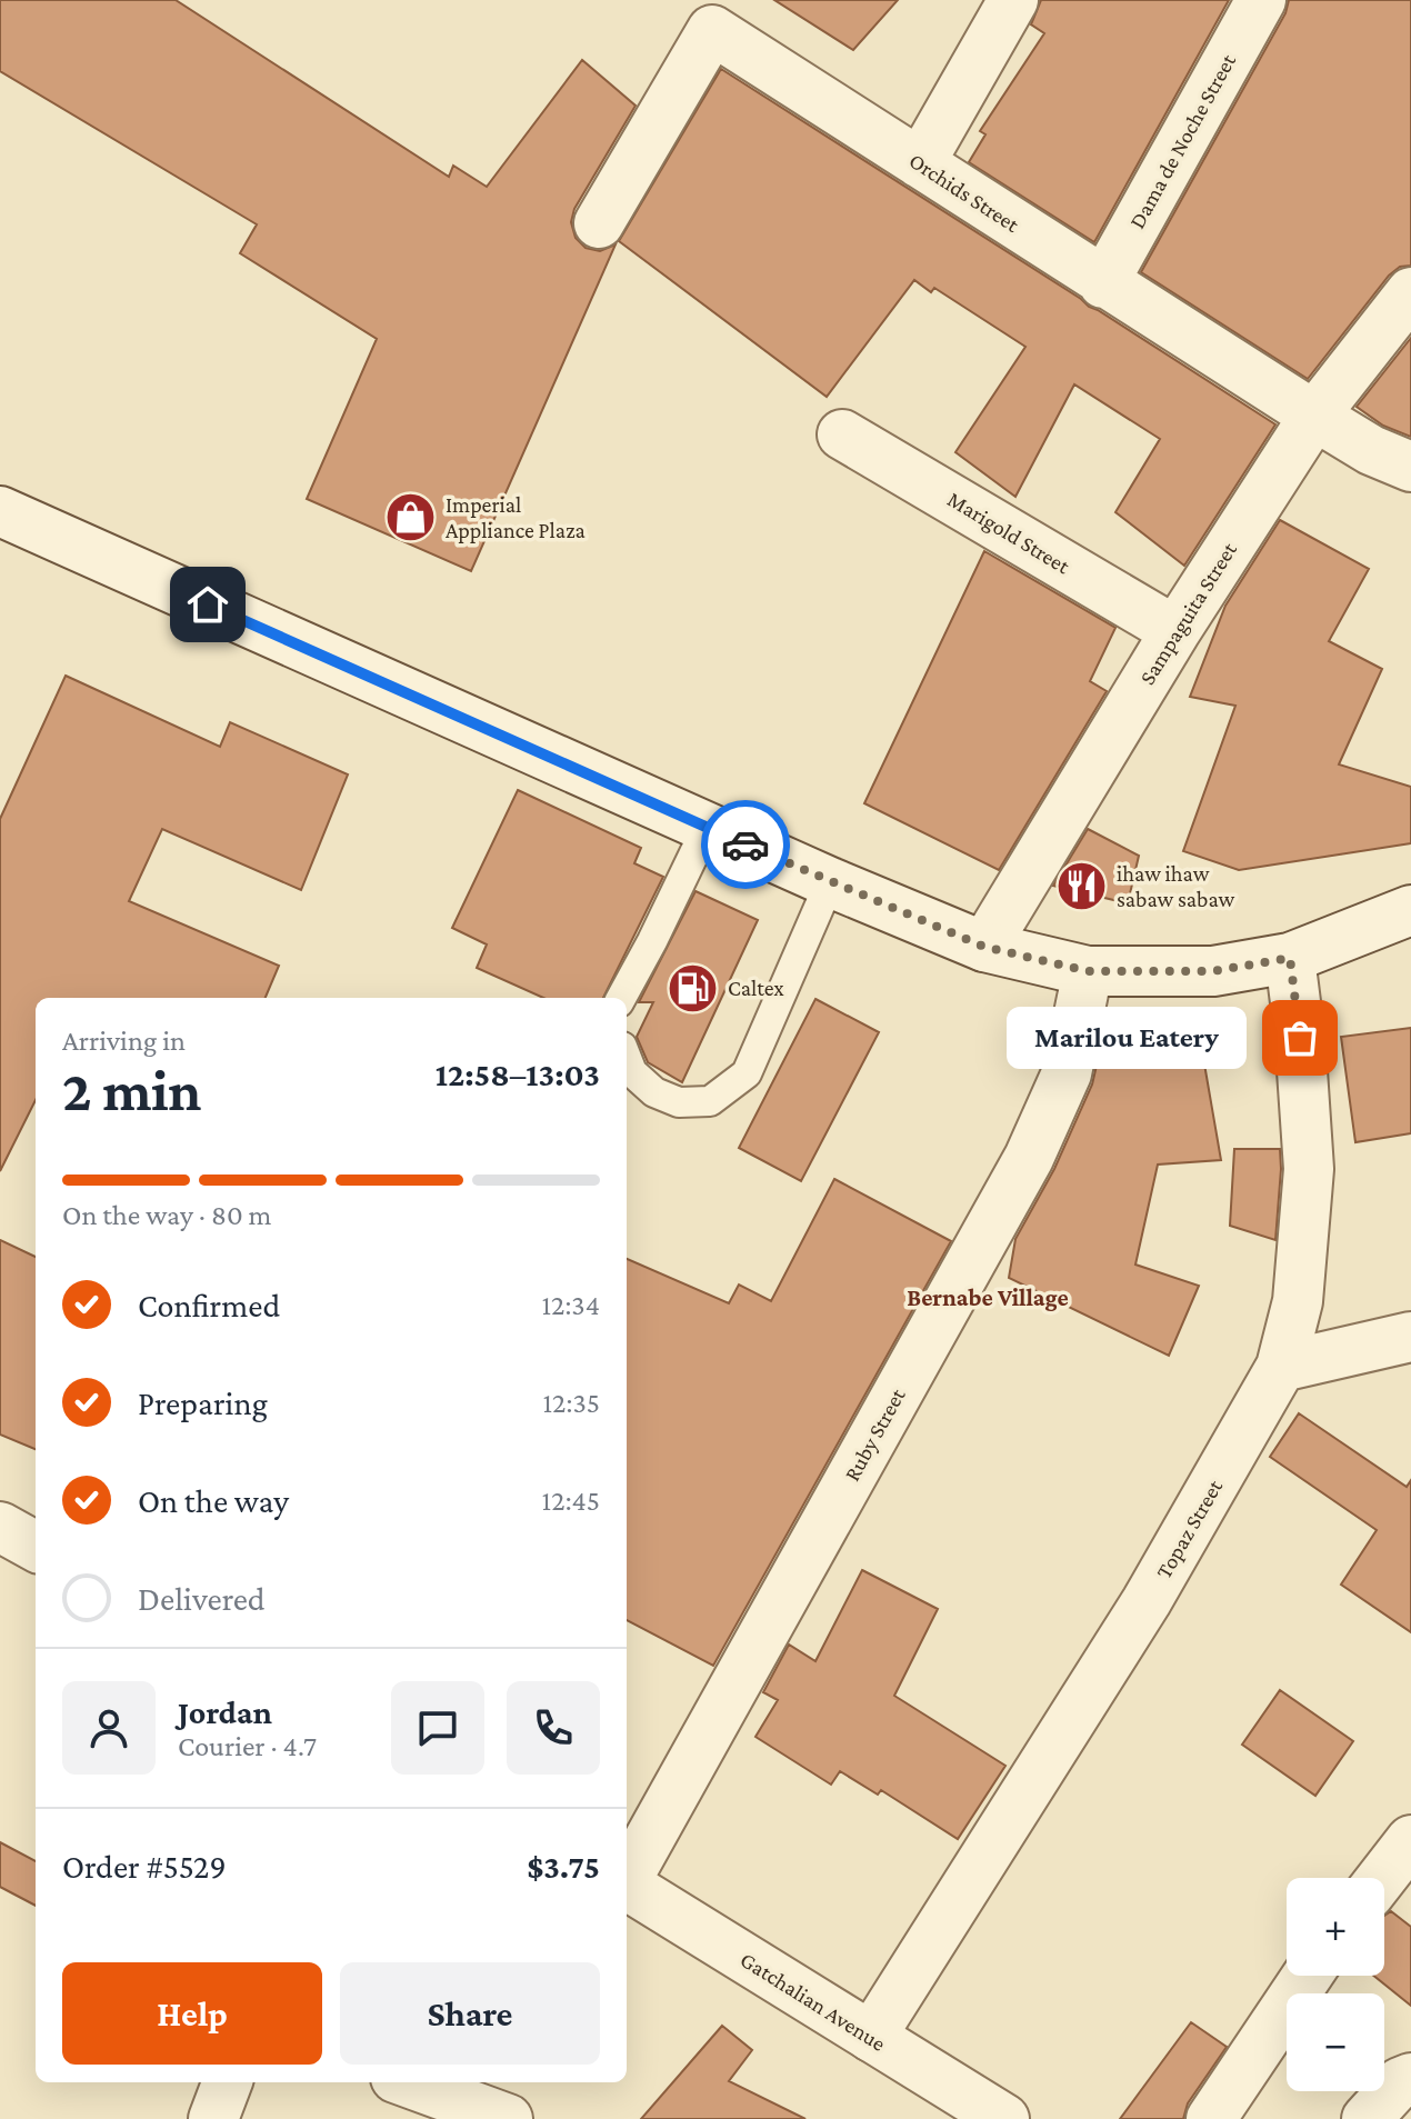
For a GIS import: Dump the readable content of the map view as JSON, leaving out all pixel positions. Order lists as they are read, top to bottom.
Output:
{
  "streets": {
    "street": [
      "Dama de Noche Street",
      "Orchids Street",
      "Marigold Street",
      "Sampaguita Street",
      "Ruby Street",
      "Topaz Street",
      "Gatchalian Avenue"
    ]
  },
  "crossings": [
    ["Dama de Noche Street", "Orchids Street"],
    ["Orchids Street", "Sampaguita Street"],
    ["Marigold Street", "Sampaguita Street"],
    ["Topaz Street", "Gatchalian Avenue"]
  ],
  "districts": ["Bernabe Village"],
  "places": {
    "shop": ["Imperial Appliance Plaza"],
    "restaurant": ["ihaw ihaw sabaw sabaw"],
    "fuel station": ["Caltex"],
    "other": ["Marilou Eatery"]
  },
  "page": {
    "heading": ["2 min", "Arriving in", "12:58–13:03"],
    "panel": [
      "Jordan",
      "Courier · 4.7",
      "Order #5529",
      "$3.75"
    ],
    "bubble": "Marilou Eatery",
    "bar": "On the way · 80 m",
    "list": [
      ["Confirmed", "12:34"],
      ["Preparing", "12:35"],
      ["On the way", "12:45"],
      "Delivered"
    ],
    "map_buttons": ["+", "−"],
    "buttons": ["Help", "Share"]
  }
}
